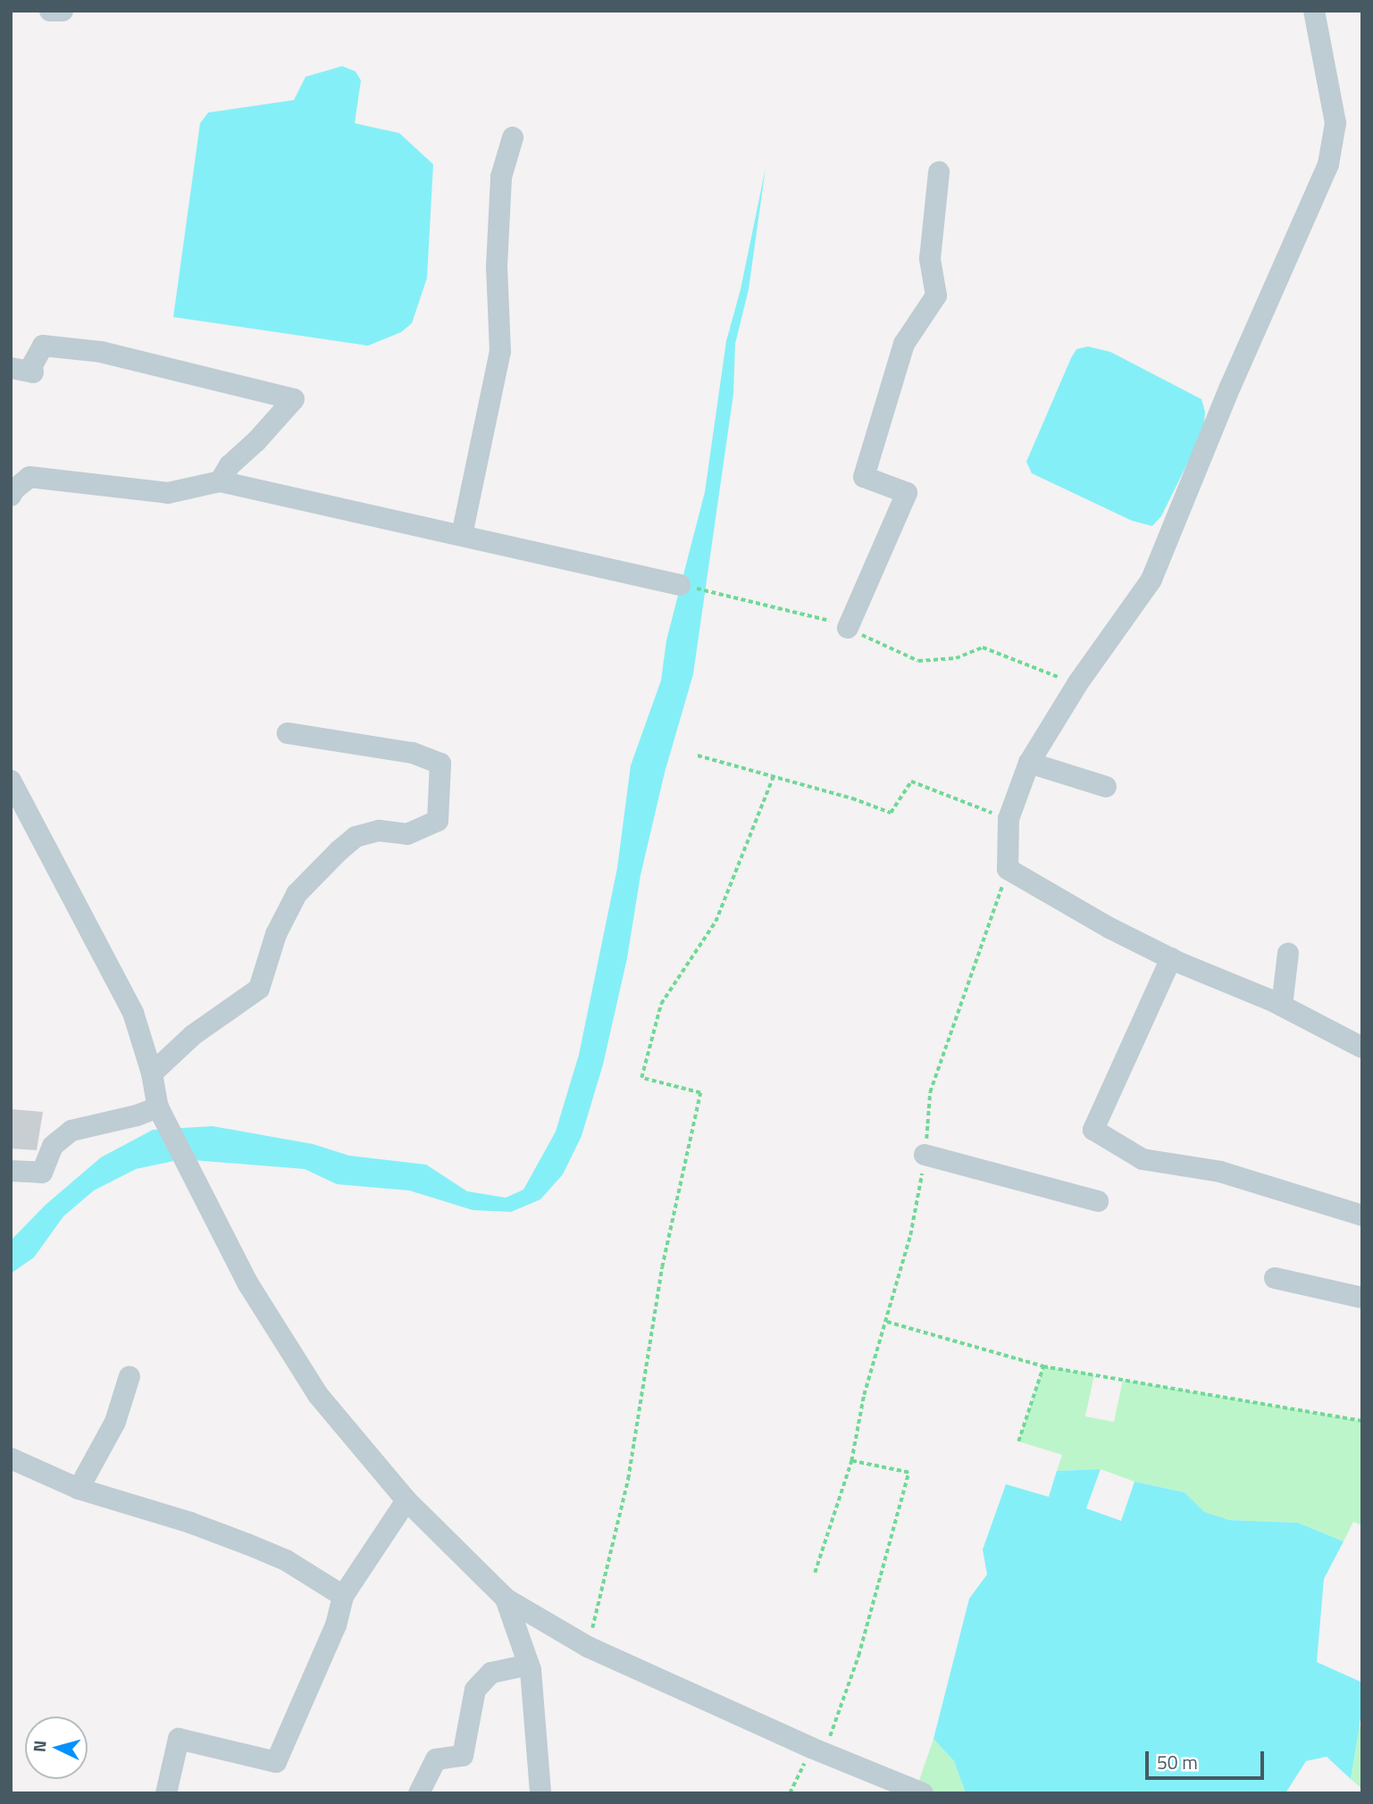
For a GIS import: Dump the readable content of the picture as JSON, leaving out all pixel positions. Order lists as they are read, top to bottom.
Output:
{
  "scale_bar": "50 m",
  "north": "left"
}
